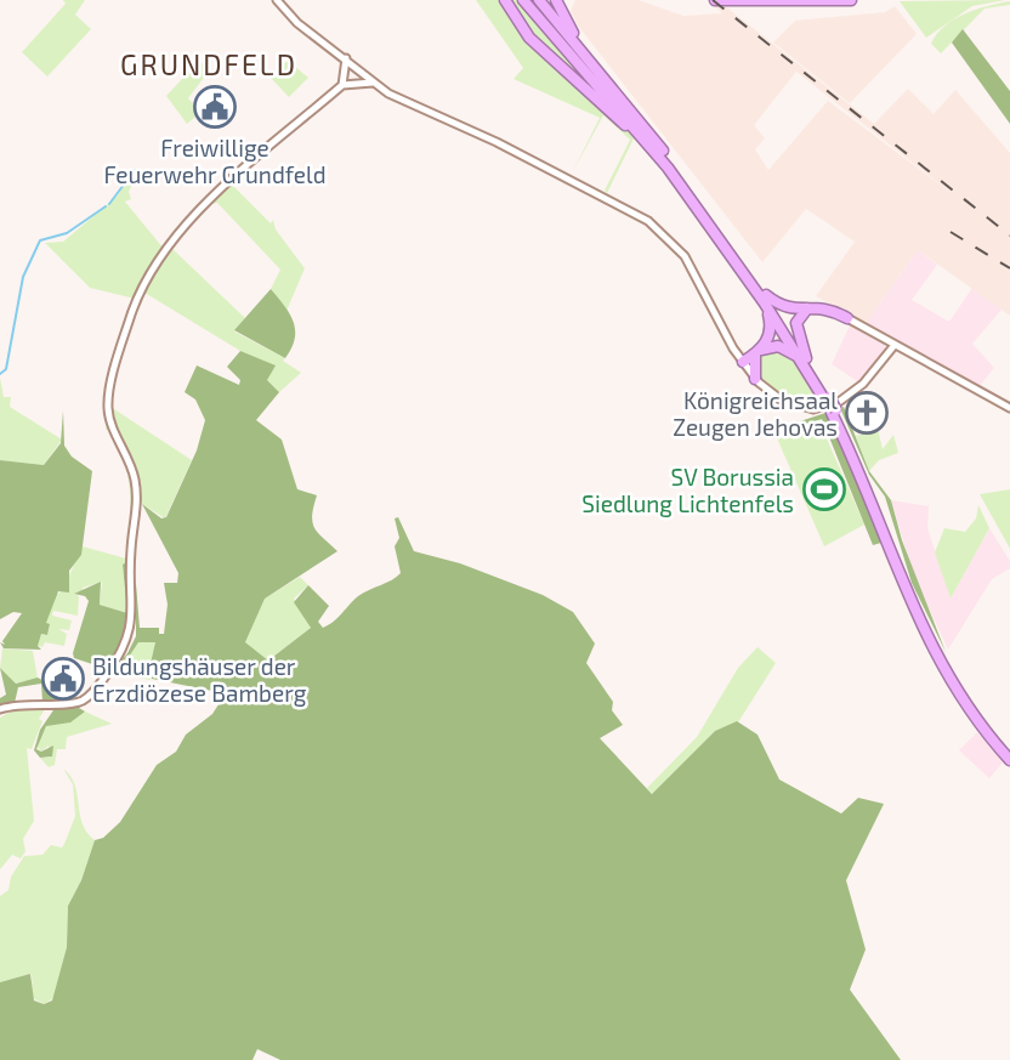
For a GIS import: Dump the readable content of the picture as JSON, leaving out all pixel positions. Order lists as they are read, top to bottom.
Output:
{
  "districts": ["GRUNDFELD"],
  "places": {
    "public building": ["Freiwillige Feuerwehr Grundfeld", "Bildungshäuser der Erzdiözese Bamberg"],
    "church": ["Königreichsaal Zeugen Jehovas"],
    "sports": ["SV Borussia Siedlung Lichtenfels"]
  }
}
